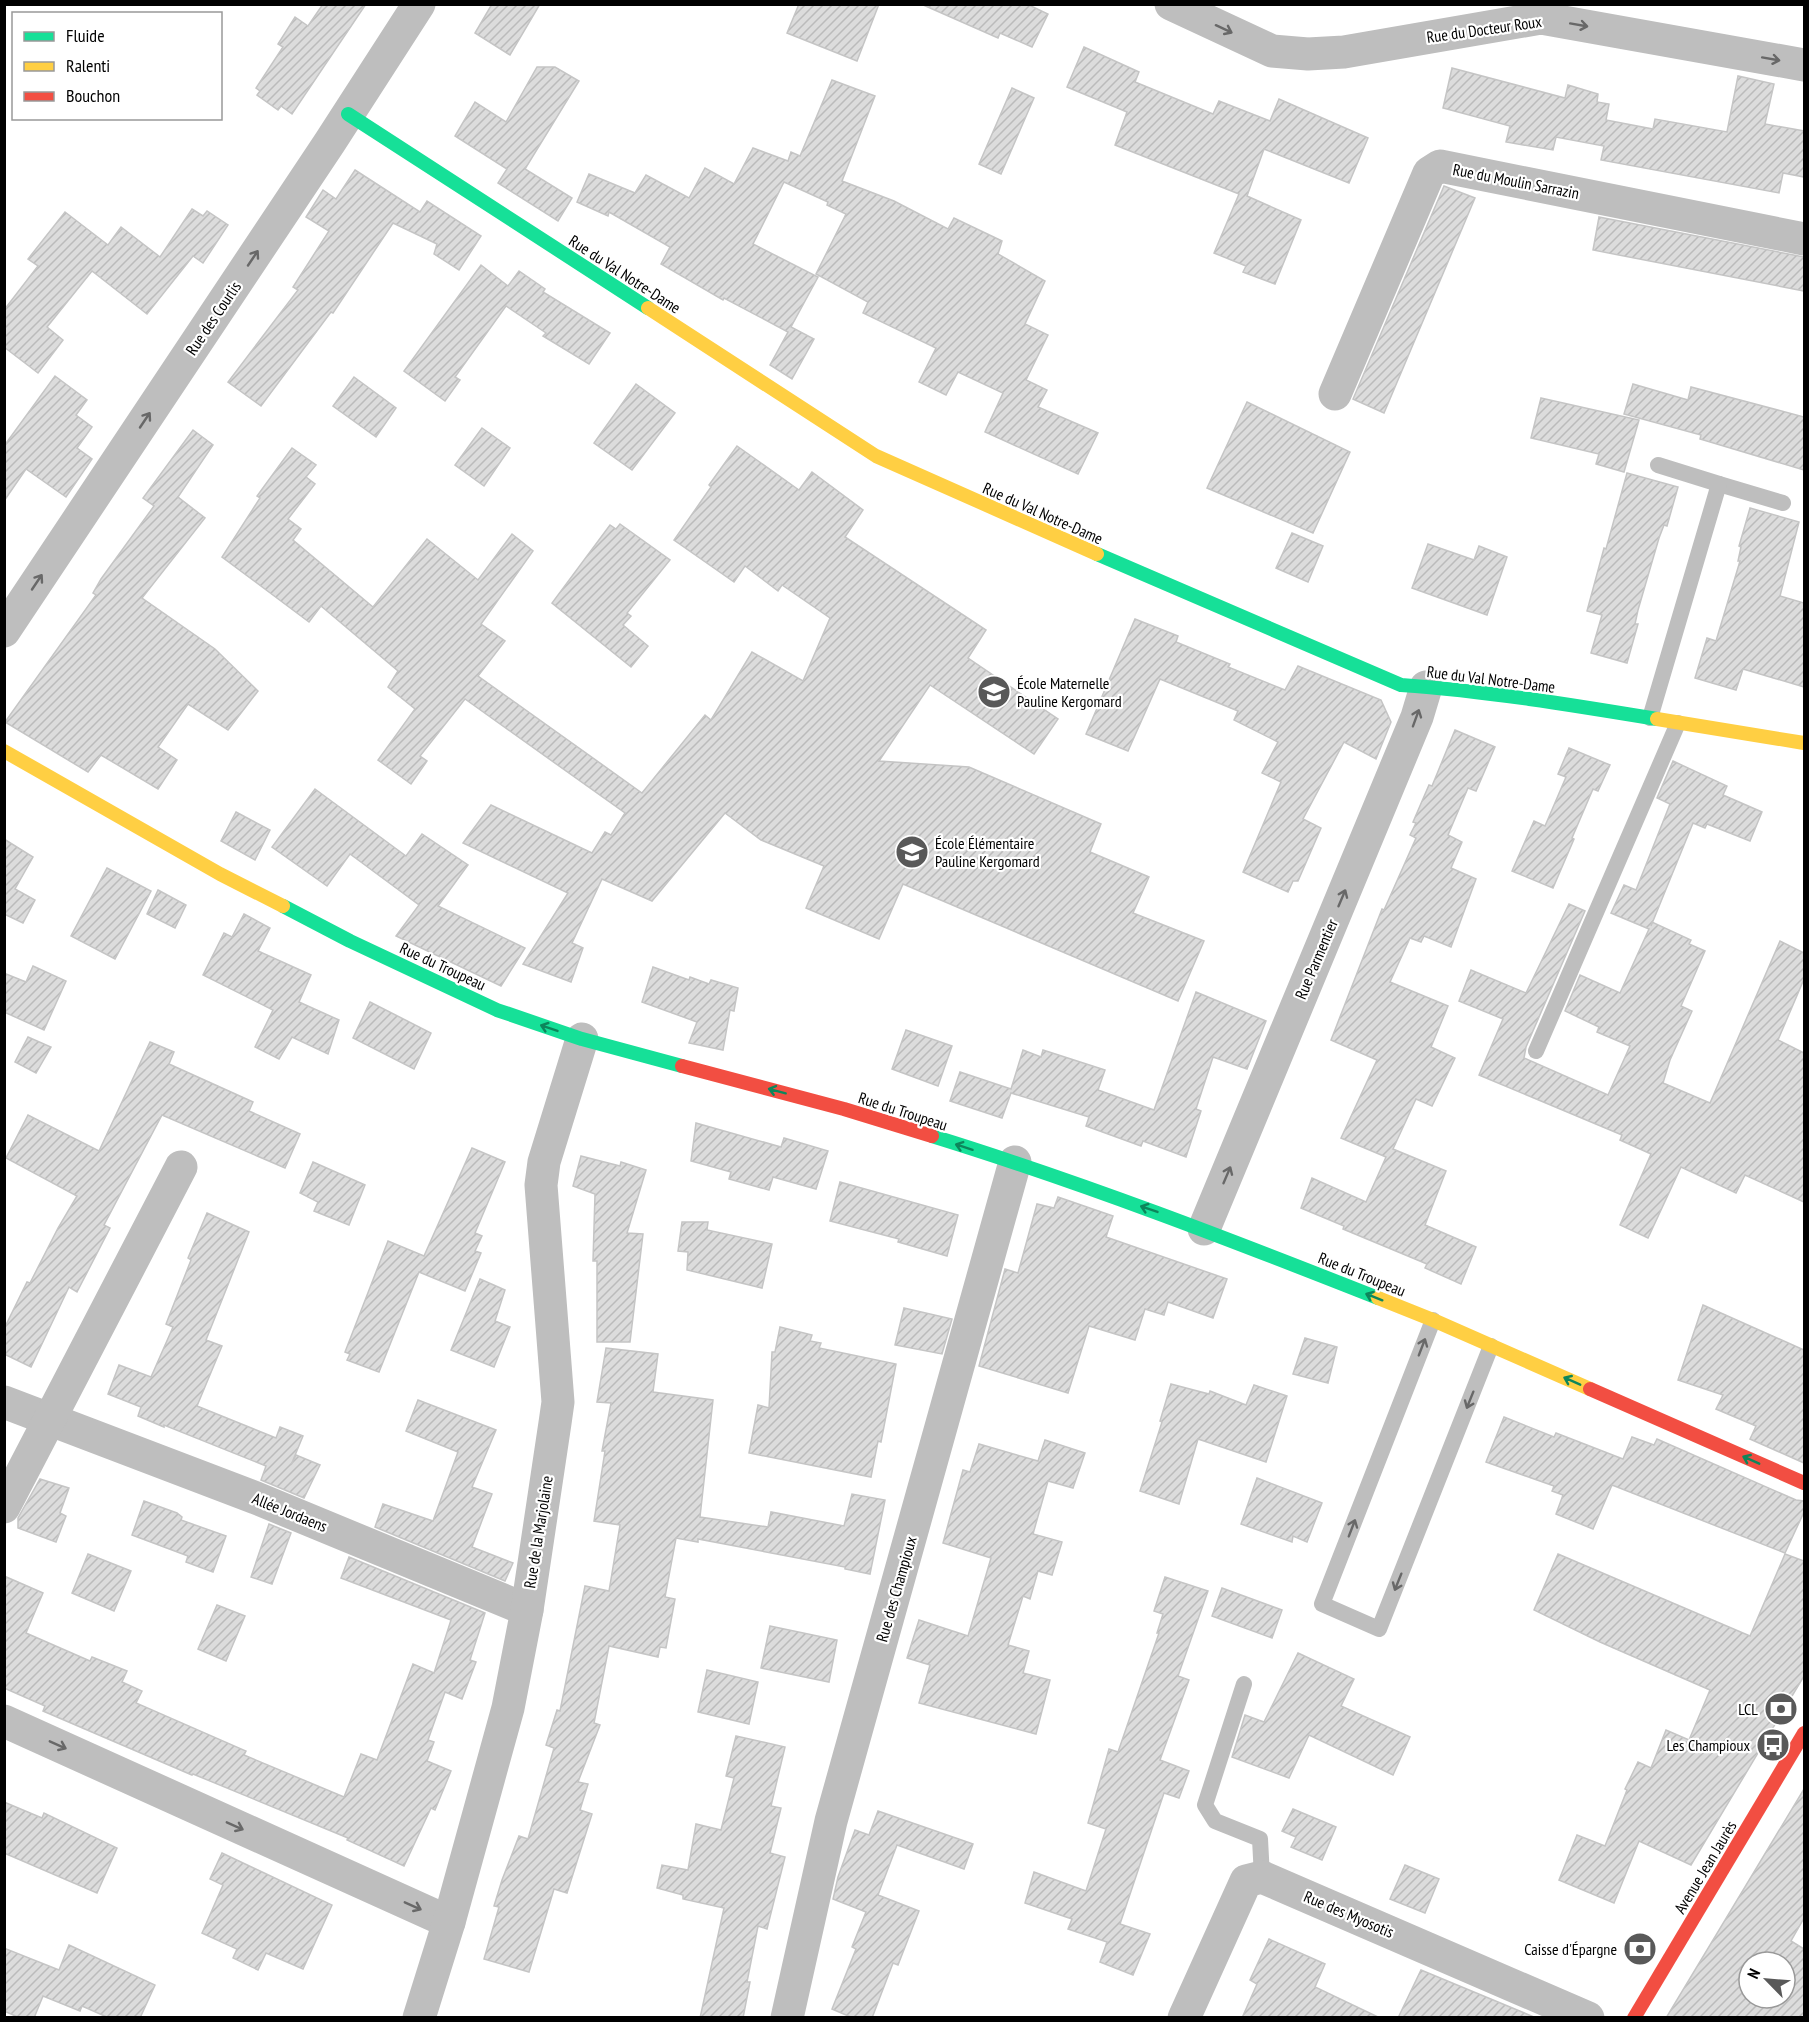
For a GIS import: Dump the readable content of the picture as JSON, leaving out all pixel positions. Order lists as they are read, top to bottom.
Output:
{
  "streets": {
    "street": [
      "Rue du Docteur Roux",
      "Rue du Moulin Sarrazin",
      "Rue du Val Notre-Dame",
      "Rue des Courlis",
      "Rue Parmentier",
      "Rue du Troupeau",
      "Allée Jordaens",
      "Rue de la Marjolaine",
      "Rue des Champioux",
      "Avenue Jean Jaurès",
      "Rue des Myosotis"
    ]
  },
  "crossings": [
    ["Rue du Val Notre-Dame", "Rue des Courlis"],
    ["Rue du Val Notre-Dame", "Rue Parmentier"],
    ["Rue Parmentier", "Rue du Troupeau"],
    ["Rue du Troupeau", "Rue de la Marjolaine"],
    ["Rue du Troupeau", "Rue des Champioux"],
    ["Allée Jordaens", "Rue de la Marjolaine"]
  ],
  "one_way": [
    "Rue du Docteur Roux",
    "Rue des Courlis",
    "Rue Parmentier",
    "Rue du Troupeau"
  ],
  "places": {
    "school or university": ["École Maternelle Pauline Kergomard", "École Élémentaire Pauline Kergomard"],
    "bank": ["LCL", "Caisse d'Épargne"],
    "bus stop": ["Les Champioux"]
  },
  "legend": ["Fluide", "Ralenti", "Bouchon"],
  "north": "top left"
}
